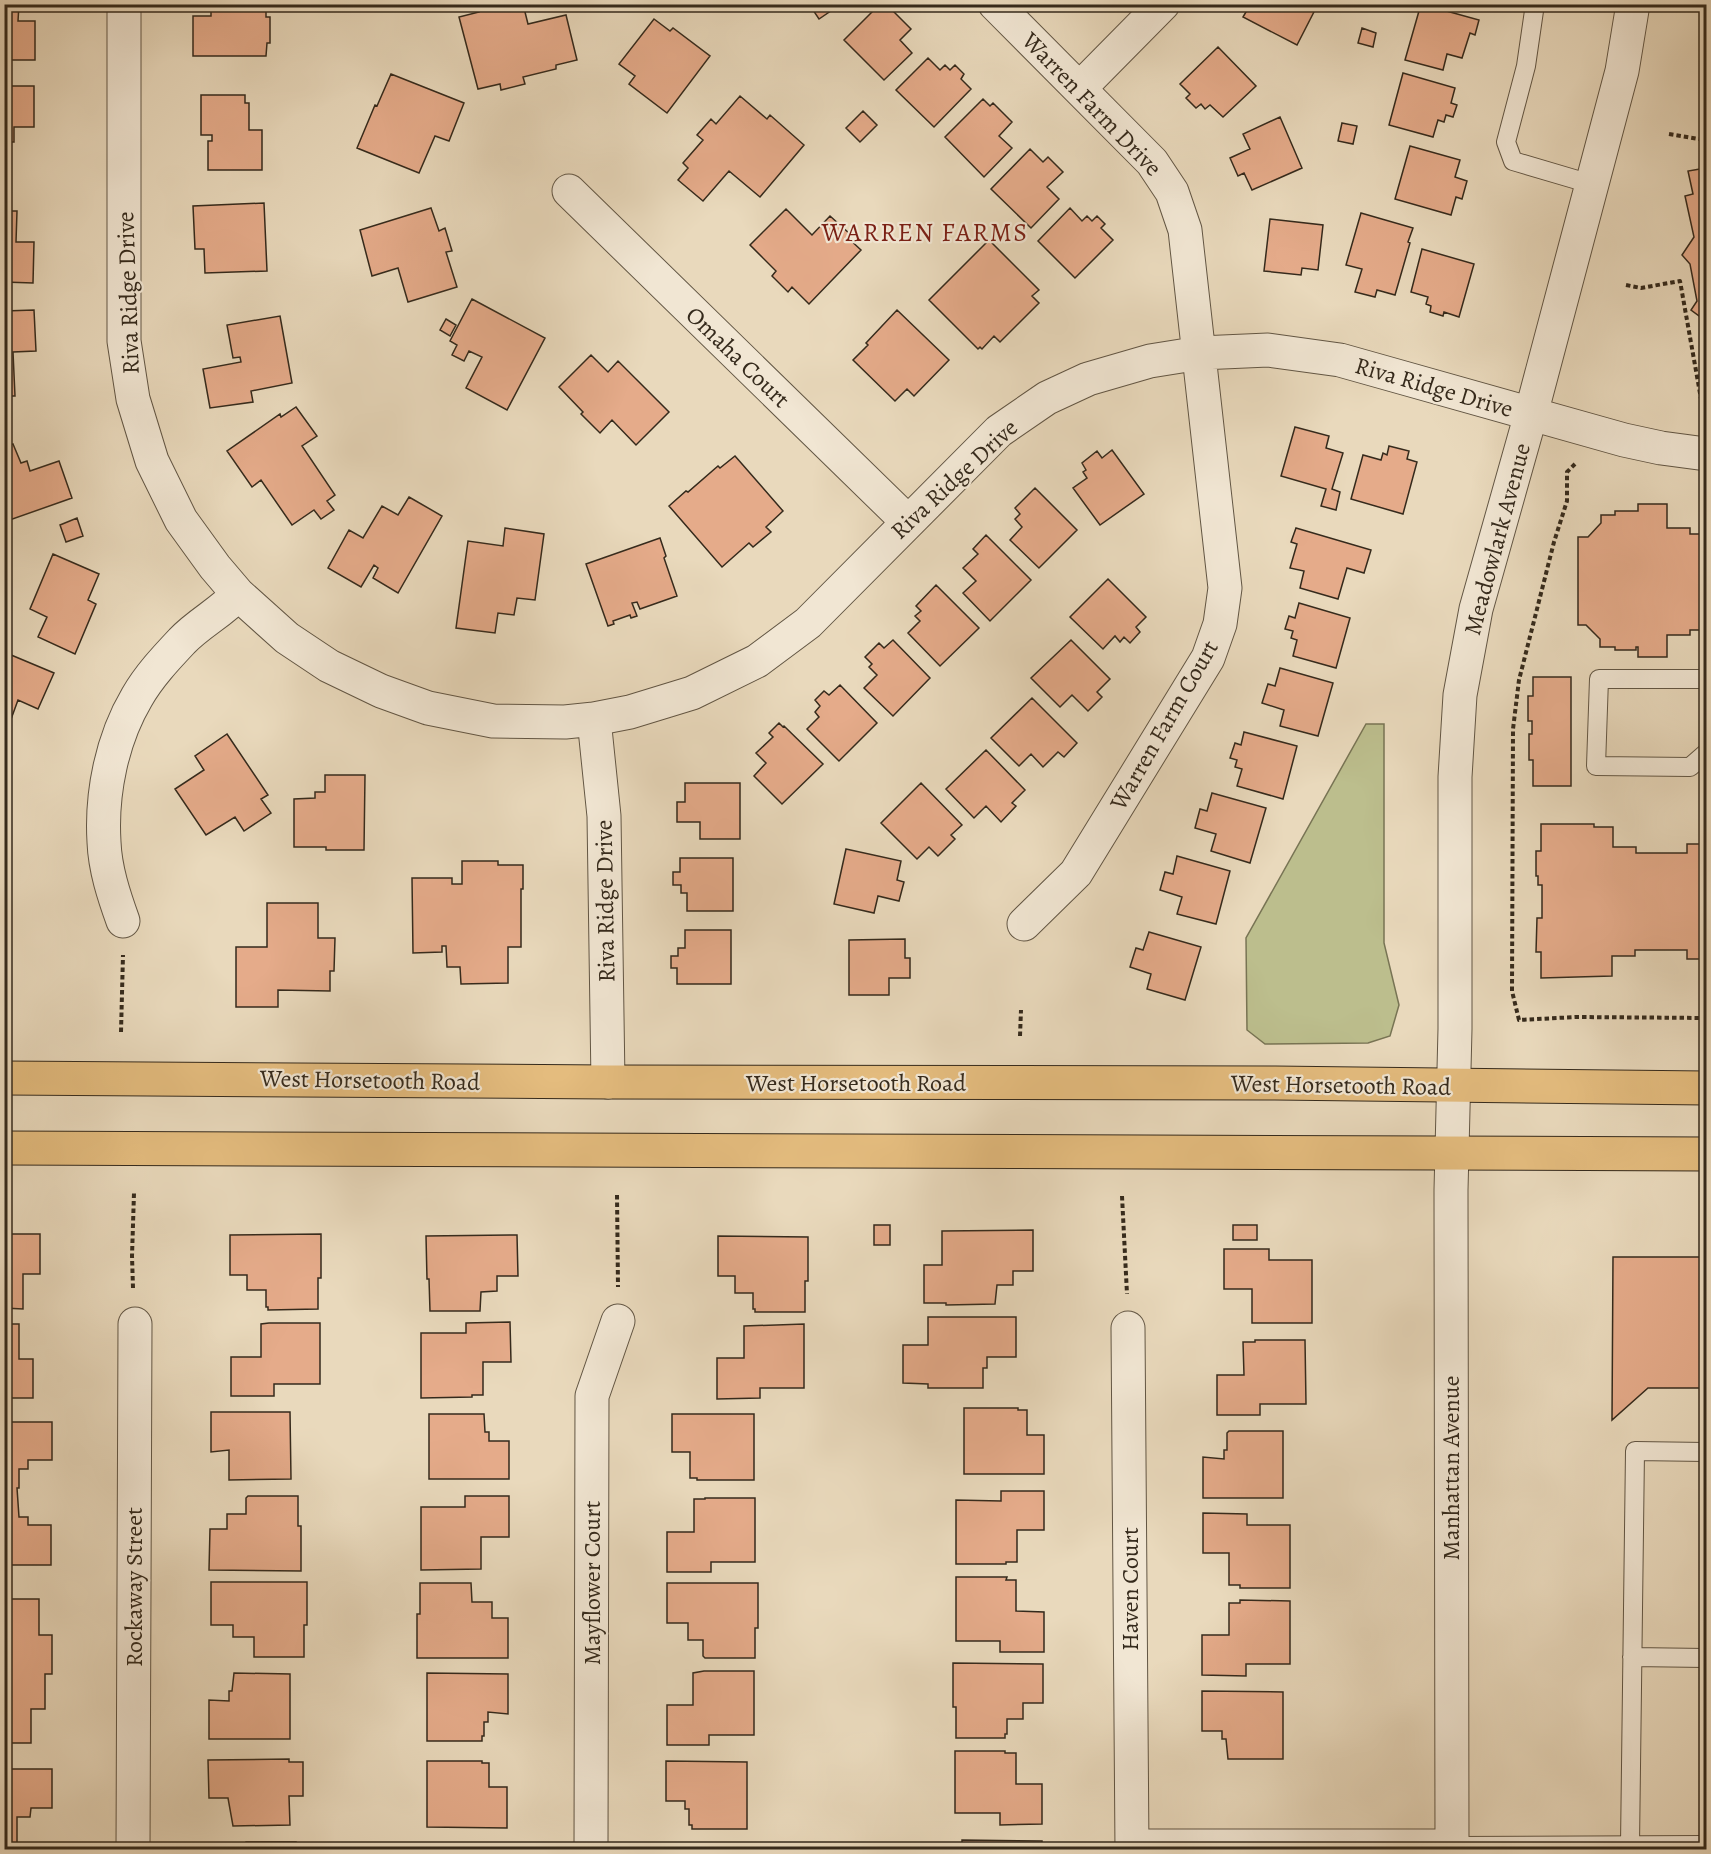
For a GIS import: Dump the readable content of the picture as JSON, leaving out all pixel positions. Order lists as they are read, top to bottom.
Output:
{
  "streets": {
    "main road": ["West Horsetooth Road"],
    "street": [
      "Warren Farm Drive",
      "Riva Ridge Drive",
      "Omaha Court",
      "Meadowlark Avenue",
      "Warren Farm Court",
      "Manhattan Avenue",
      "Mayflower Court",
      "Rockaway Street",
      "Haven Court"
    ]
  },
  "crossings": [
    ["Warren Farm Drive", "Riva Ridge Drive"],
    ["Warren Farm Drive", "Warren Farm Court"],
    ["Riva Ridge Drive", "Omaha Court"],
    ["Riva Ridge Drive", "Meadowlark Avenue"],
    ["Riva Ridge Drive", "Warren Farm Court"],
    ["Riva Ridge Drive", "West Horsetooth Road"],
    ["Meadowlark Avenue", "West Horsetooth Road"],
    ["Meadowlark Avenue", "Manhattan Avenue"],
    ["West Horsetooth Road", "Manhattan Avenue"]
  ],
  "districts": ["WARREN FARMS"]
}
